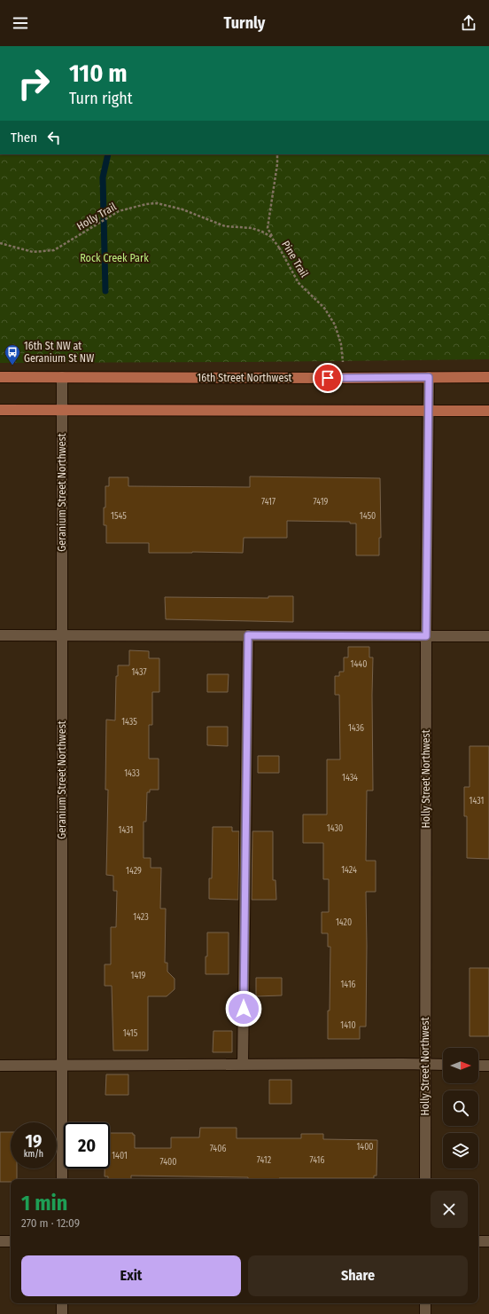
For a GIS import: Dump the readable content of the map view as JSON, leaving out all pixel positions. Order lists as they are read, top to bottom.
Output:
{
  "streets": {
    "main road": ["16th Street Northwest"],
    "street": ["Geranium Street Northwest", "Holly Street Northwest"],
    "path": ["Holly Trail", "Pine Trail"]
  },
  "crossings": [
    ["Holly Trail", "Pine Trail"],
    ["16th Street Northwest", "Geranium Street Northwest"],
    ["16th Street Northwest", "Holly Street Northwest"]
  ],
  "parks": ["Rock Creek Park"],
  "places": {
    "bus stop": ["16th St NW at Geranium St NW"]
  },
  "house_numbers": [
    "7417",
    "7419",
    "1545",
    "1450",
    "1440",
    "1437",
    "1435",
    "1436",
    "1433",
    "1434",
    "1431",
    "1430",
    "1431",
    "1424",
    "1429",
    "1423",
    "1420",
    "1419",
    "1416",
    "1410",
    "1415",
    "1400",
    "7406",
    "1401",
    "7412",
    "7416",
    "7400"
  ],
  "north": "right",
  "page": {
    "header": "Turnly",
    "turn": ["110 m", "Turn right"],
    "then": "Then",
    "speed": "19 km/h",
    "limit": "20",
    "heading": ["1 min", "270 m · 12:09"],
    "buttons": ["Exit", "Share"]
  }
}
